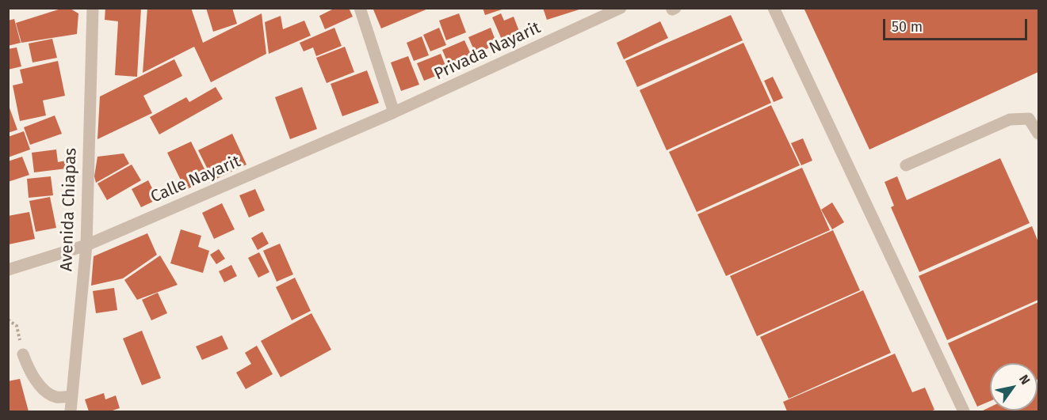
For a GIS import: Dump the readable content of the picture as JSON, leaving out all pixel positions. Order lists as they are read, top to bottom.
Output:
{
  "streets": {
    "street": ["Privada Nayarit", "Calle Nayarit", "Avenida Chiapas"]
  },
  "crossings": [
    ["Privada Nayarit", "Calle Nayarit"],
    ["Calle Nayarit", "Avenida Chiapas"]
  ],
  "scale_bar": "50 m",
  "north": "top right"
}
